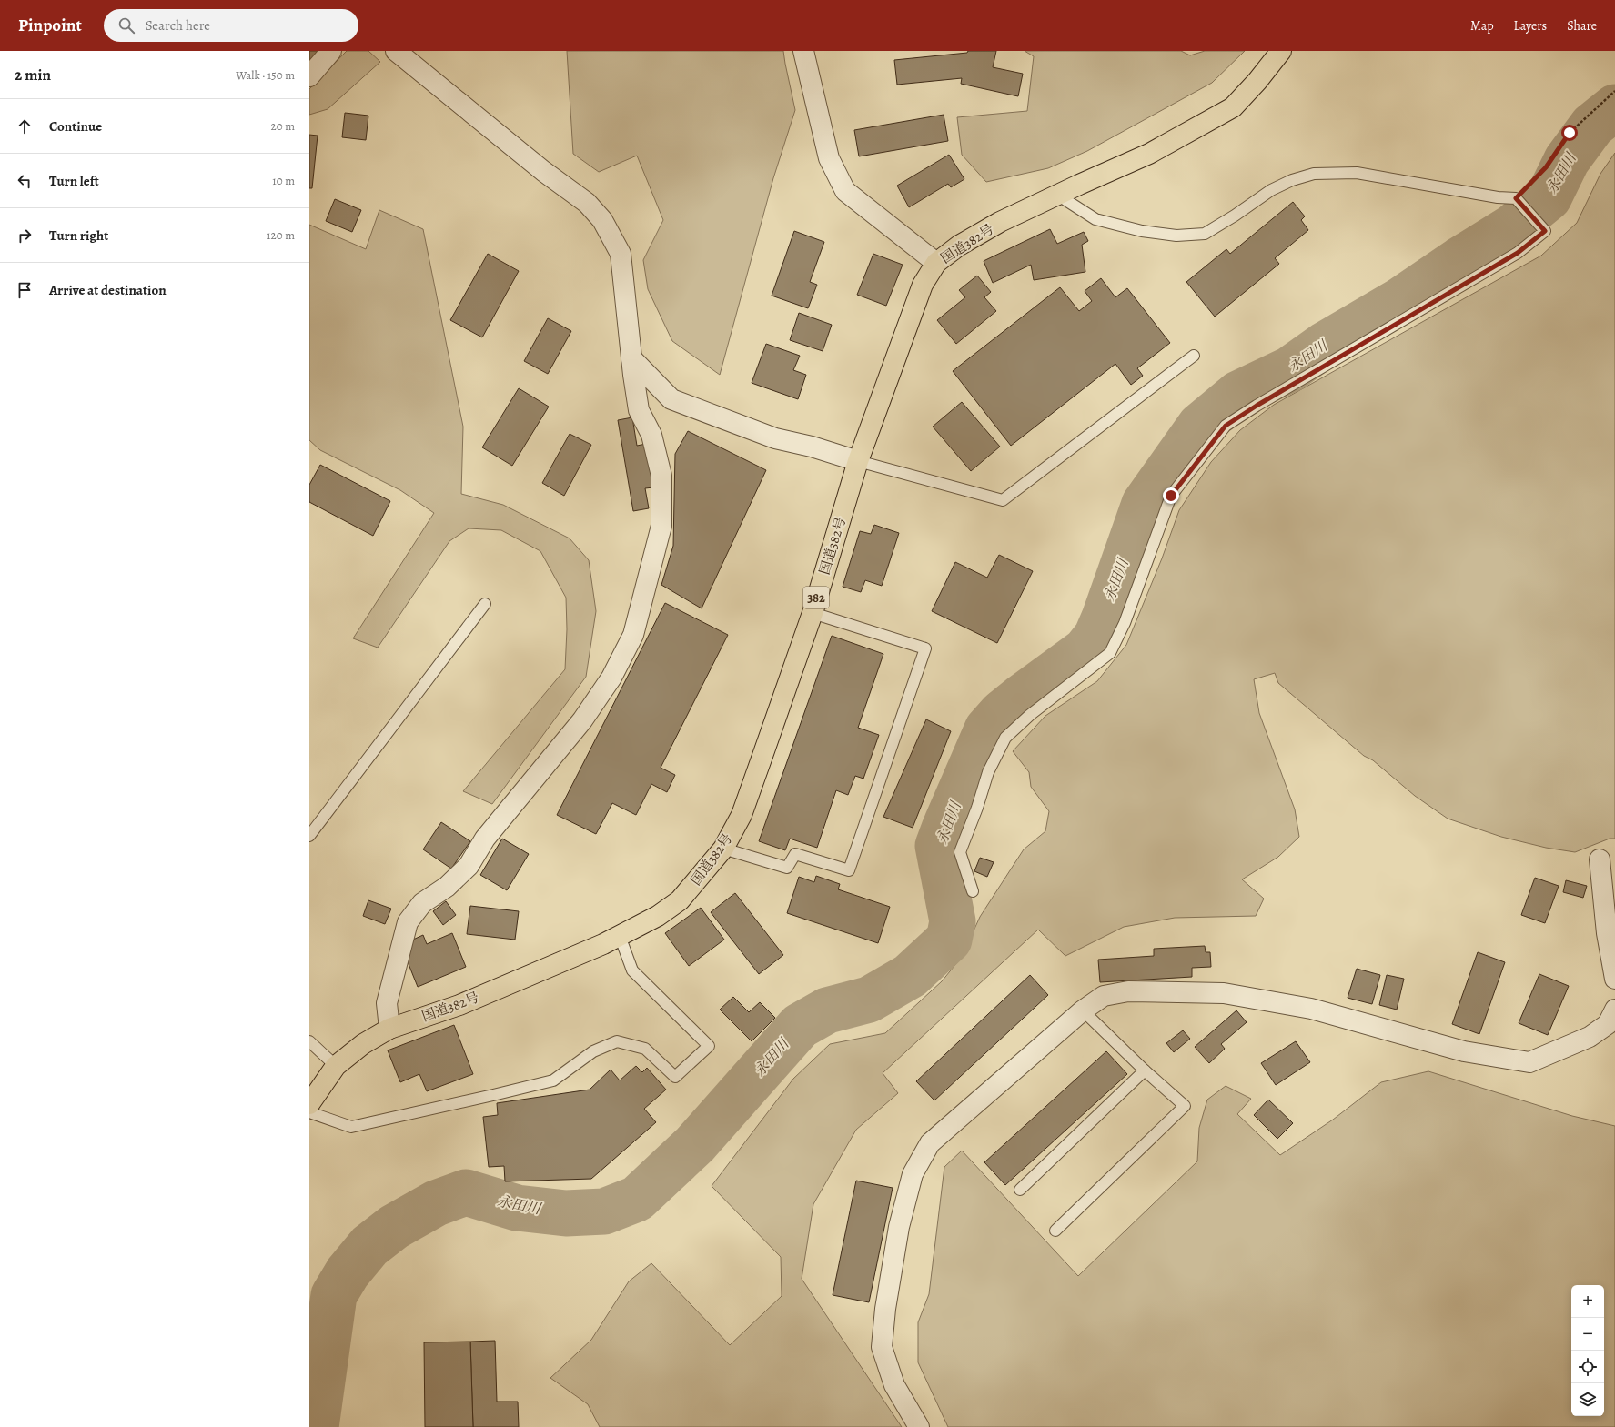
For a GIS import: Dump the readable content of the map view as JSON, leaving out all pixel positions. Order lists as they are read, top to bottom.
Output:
{
  "streets": {
    "highway": ["国道382号", "382"]
  },
  "water": ["永田川"],
  "page": {
    "header": "Pinpoint",
    "search": "Search here",
    "nav": ["Map", "Layers", "Share"],
    "heading": ["2 min", "Walk · 150 m"],
    "list": [
      ["Continue", "20 m"],
      ["Turn left", "10 m"],
      ["Turn right", "120 m"],
      "Arrive at destination"
    ],
    "map_buttons": ["+", "−"]
  }
}
